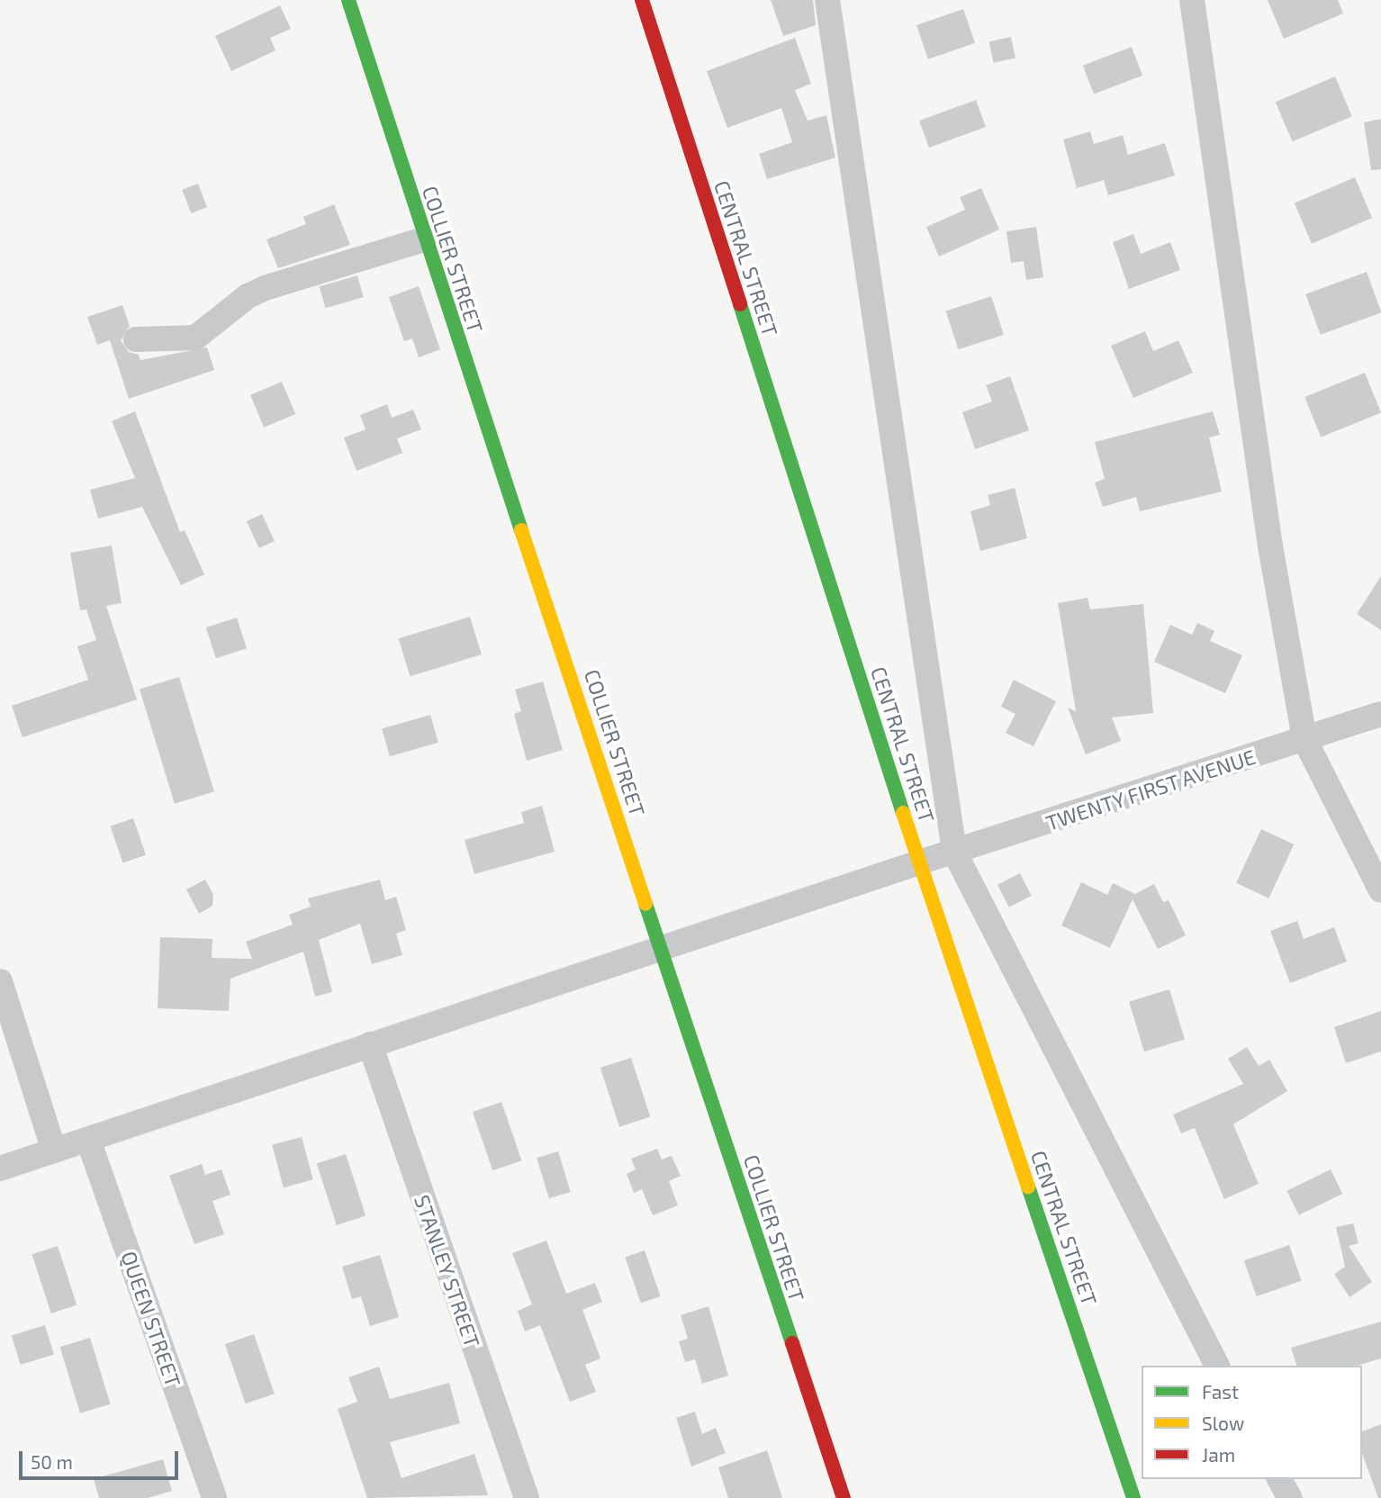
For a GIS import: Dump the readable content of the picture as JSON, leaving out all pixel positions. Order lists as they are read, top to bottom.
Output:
{
  "streets": {
    "street": [
      "CENTRAL STREET",
      "COLLIER STREET",
      "TWENTY FIRST AVENUE",
      "STANLEY STREET",
      "QUEEN STREET"
    ]
  },
  "crossings": [
    ["CENTRAL STREET", "TWENTY FIRST AVENUE"],
    ["COLLIER STREET", "TWENTY FIRST AVENUE"],
    ["TWENTY FIRST AVENUE", "STANLEY STREET"],
    ["TWENTY FIRST AVENUE", "QUEEN STREET"]
  ],
  "legend": ["Fast", "Slow", "Jam"],
  "scale_bar": "50 m"
}
